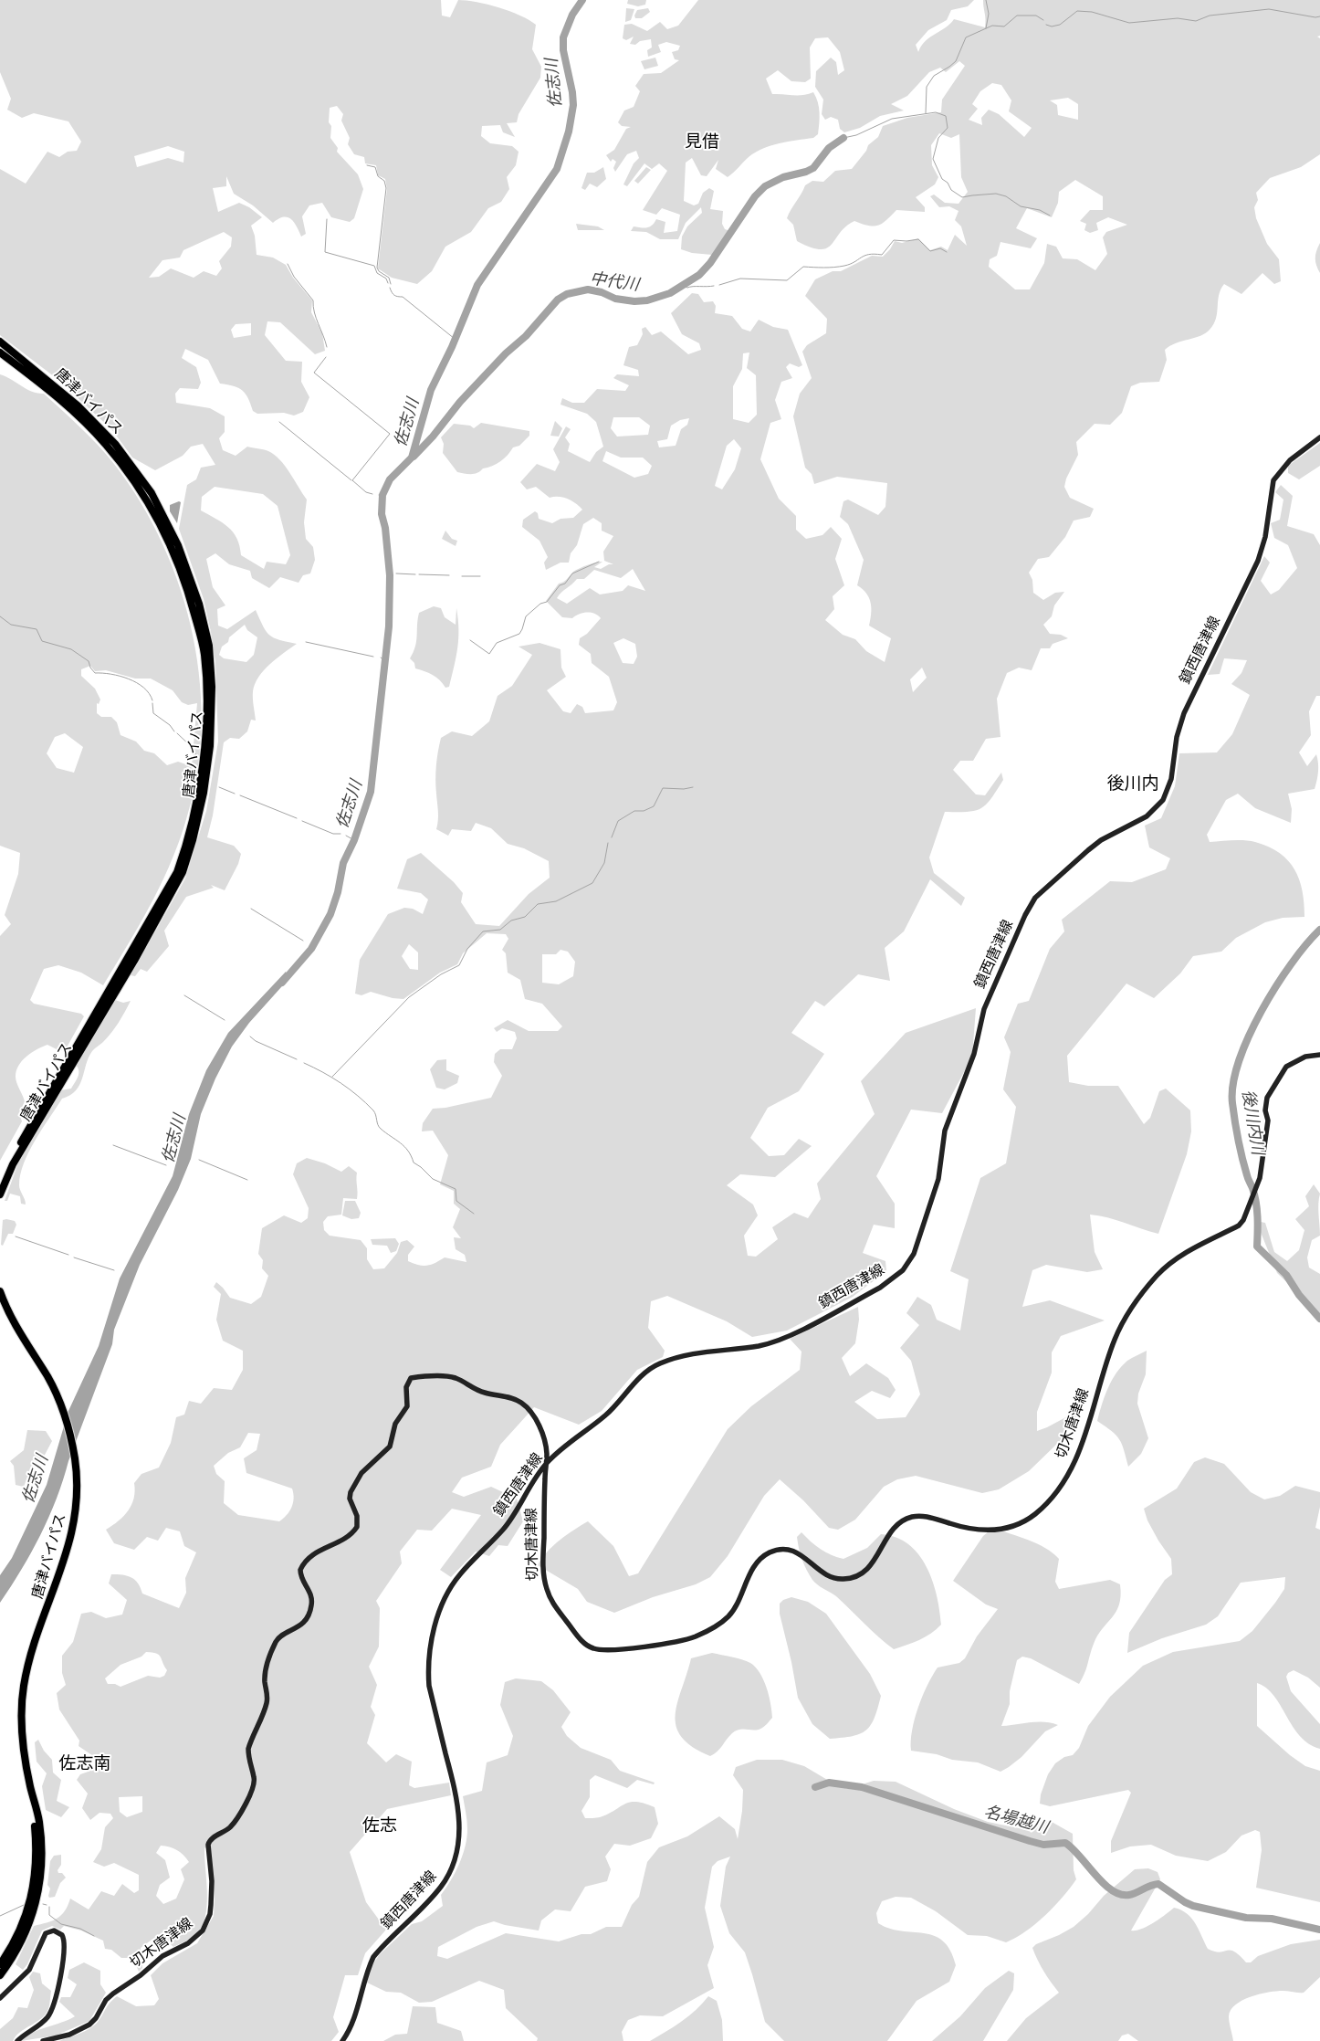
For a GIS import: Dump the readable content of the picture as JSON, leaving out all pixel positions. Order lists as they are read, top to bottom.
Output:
{
  "streets": {
    "highway": ["唐津バイパス"],
    "main road": ["鎮西唐津線", "切木唐津線"]
  },
  "crossings": [
    ["鎮西唐津線", "切木唐津線"]
  ],
  "districts": [
    "見借",
    "後川内",
    "佐志南",
    "佐志"
  ],
  "water": [
    "佐志川",
    "中代川",
    "後川内川",
    "名場越川"
  ]
}
